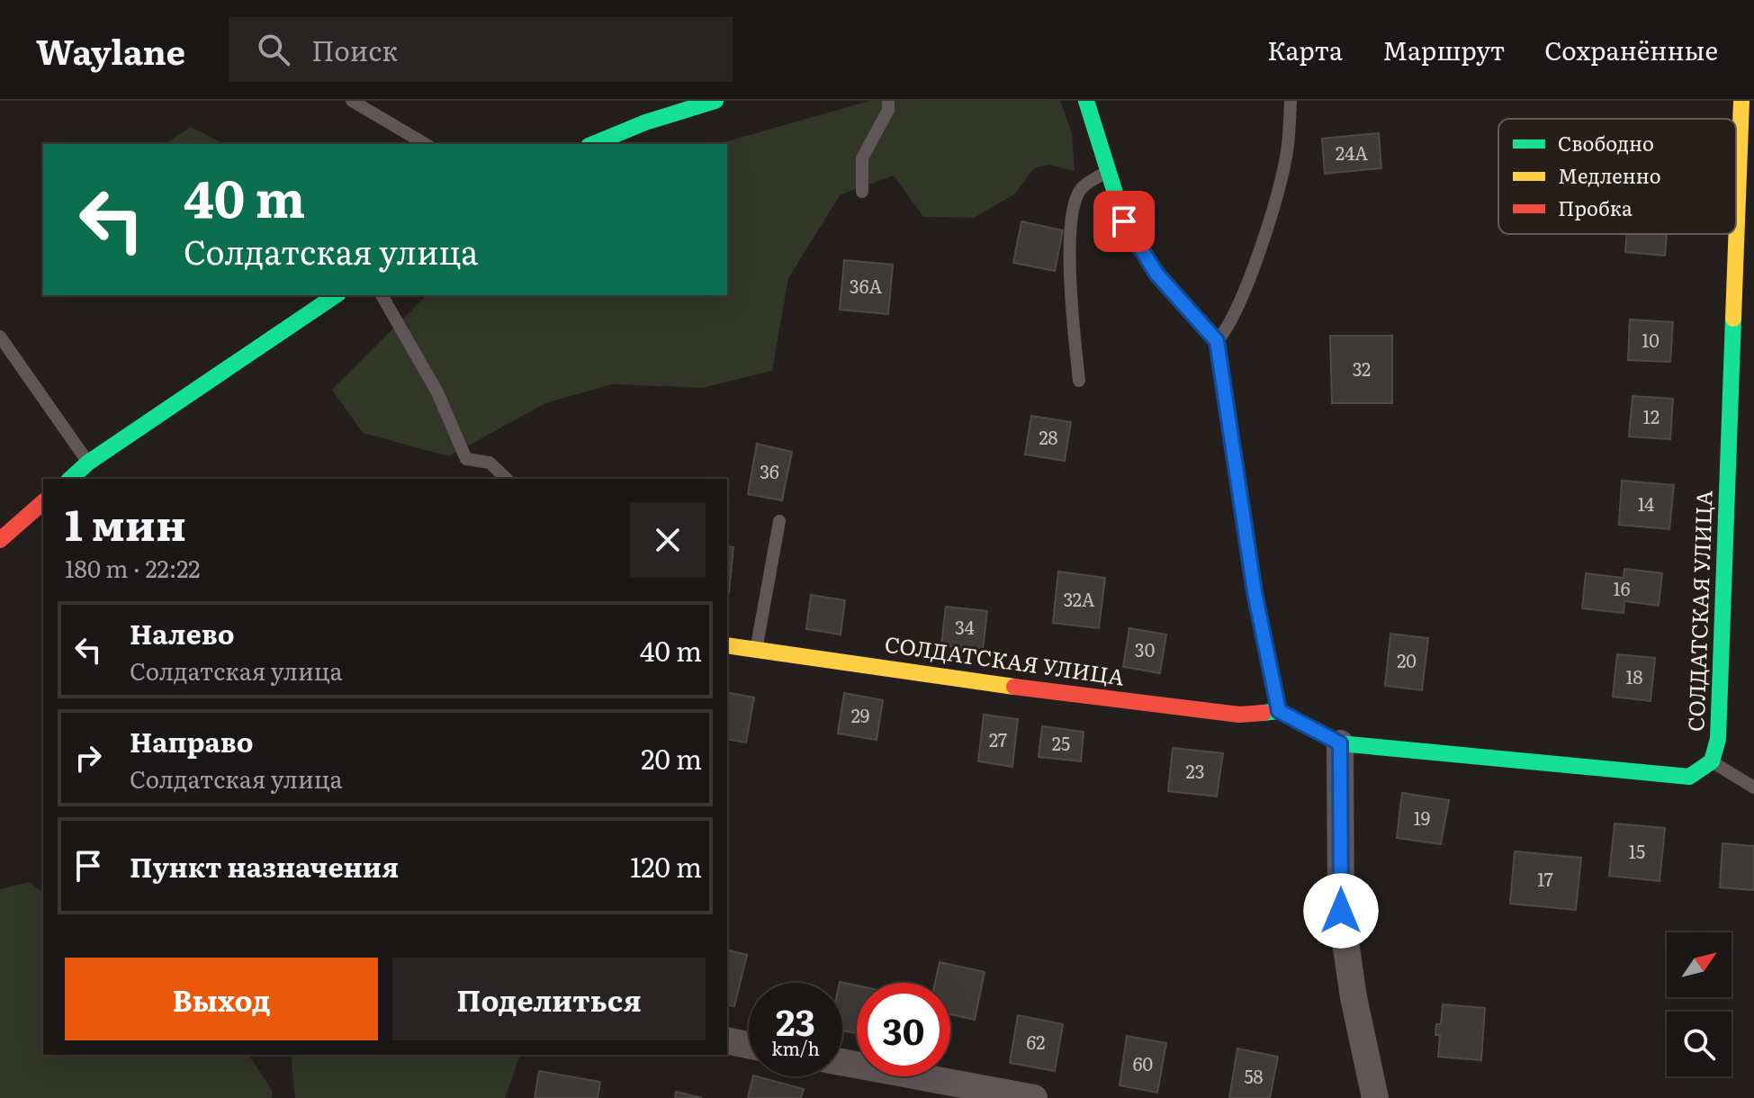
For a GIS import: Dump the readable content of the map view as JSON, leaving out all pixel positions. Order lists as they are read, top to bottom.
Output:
{
  "streets": {
    "street": ["СОЛДАТСКАЯ УЛИЦА"]
  },
  "house_numbers": [
    "24А",
    "36А",
    "10",
    "32",
    "12",
    "28",
    "36",
    "14",
    "16",
    "32А",
    "34",
    "30",
    "20",
    "18",
    "29",
    "27",
    "25",
    "23",
    "19",
    "15",
    "17",
    "62",
    "60",
    "58"
  ],
  "legend": ["Свободно", "Медленно", "Пробка"],
  "north": "top right",
  "page": {
    "header": "Waylane",
    "search": "Поиск",
    "nav": ["Карта", "Маршрут", "Сохранённые"],
    "turn": ["40 m", "Солдатская улица"],
    "heading": ["1 мин", "180 m · 22:22"],
    "list": [
      {
        "name": "Налево",
        "note": "Солдатская улица",
        "value": "40 m"
      },
      {
        "name": "Направо",
        "note": "Солдатская улица",
        "value": "20 m"
      },
      {
        "name": "Пункт назначения",
        "value": "120 m"
      }
    ],
    "buttons": ["Выход", "Поделиться"],
    "speed": "23 km/h",
    "limit": "30"
  }
}
